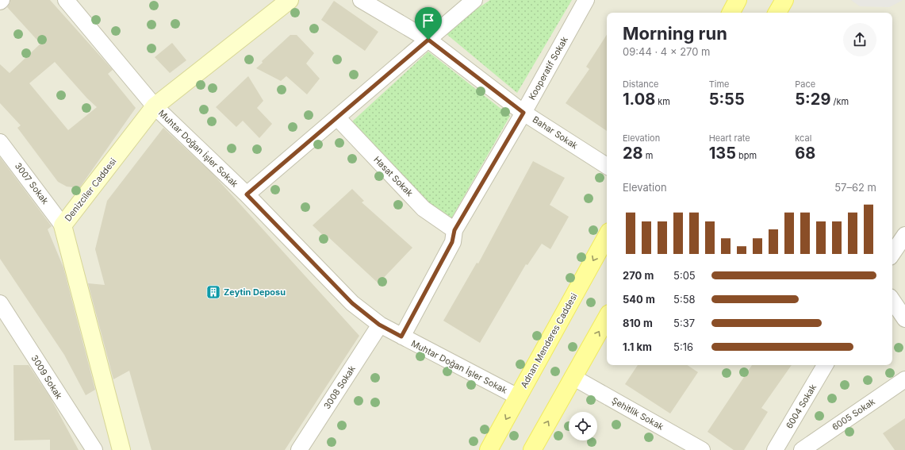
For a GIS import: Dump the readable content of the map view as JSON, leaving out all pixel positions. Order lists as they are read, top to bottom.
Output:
{
  "streets": {
    "main road": ["Denizciler Caddesi", "Adnan Menderes Caddesi"],
    "street": [
      "Kooperatif Sokak",
      "Bahar Sokak",
      "Muhtar Doğan İşler Sokak",
      "Hasat Sokak",
      "3007 Sokak",
      "3009 Sokak",
      "3008 Sokak",
      "6004 Sokak",
      "Şehitlik Sokak",
      "6005 Sokak"
    ]
  },
  "crossings": [
    ["Kooperatif Sokak", "Bahar Sokak"],
    ["Kooperatif Sokak", "Muhtar Doğan İşler Sokak"],
    ["Kooperatif Sokak", "Hasat Sokak"],
    ["Muhtar Doğan İşler Sokak", "Denizciler Caddesi"],
    ["Muhtar Doğan İşler Sokak", "Adnan Menderes Caddesi"],
    ["Muhtar Doğan İşler Sokak", "3008 Sokak"],
    ["3007 Sokak", "Denizciler Caddesi"]
  ],
  "places": {
    "building": ["Zeytin Deposu"]
  },
  "page": {
    "heading": ["Morning run", "09:44 · 4 × 270 m"],
    "stats": [
      ["Distance", "1.08 km"],
      ["Time", "5:55"],
      ["Pace", "5:29 /km"],
      ["Elevation", "28 m"],
      ["Heart rate", "135 bpm"],
      ["kcal", "68"]
    ],
    "chart": ["Elevation", "57–62 m"],
    "list": [
      {
        "name": "270 m",
        "note": "5:05"
      },
      {
        "name": "540 m",
        "note": "5:58"
      },
      {
        "name": "810 m",
        "note": "5:37"
      },
      {
        "name": "1.1 km",
        "note": "5:16"
      }
    ]
  }
}
